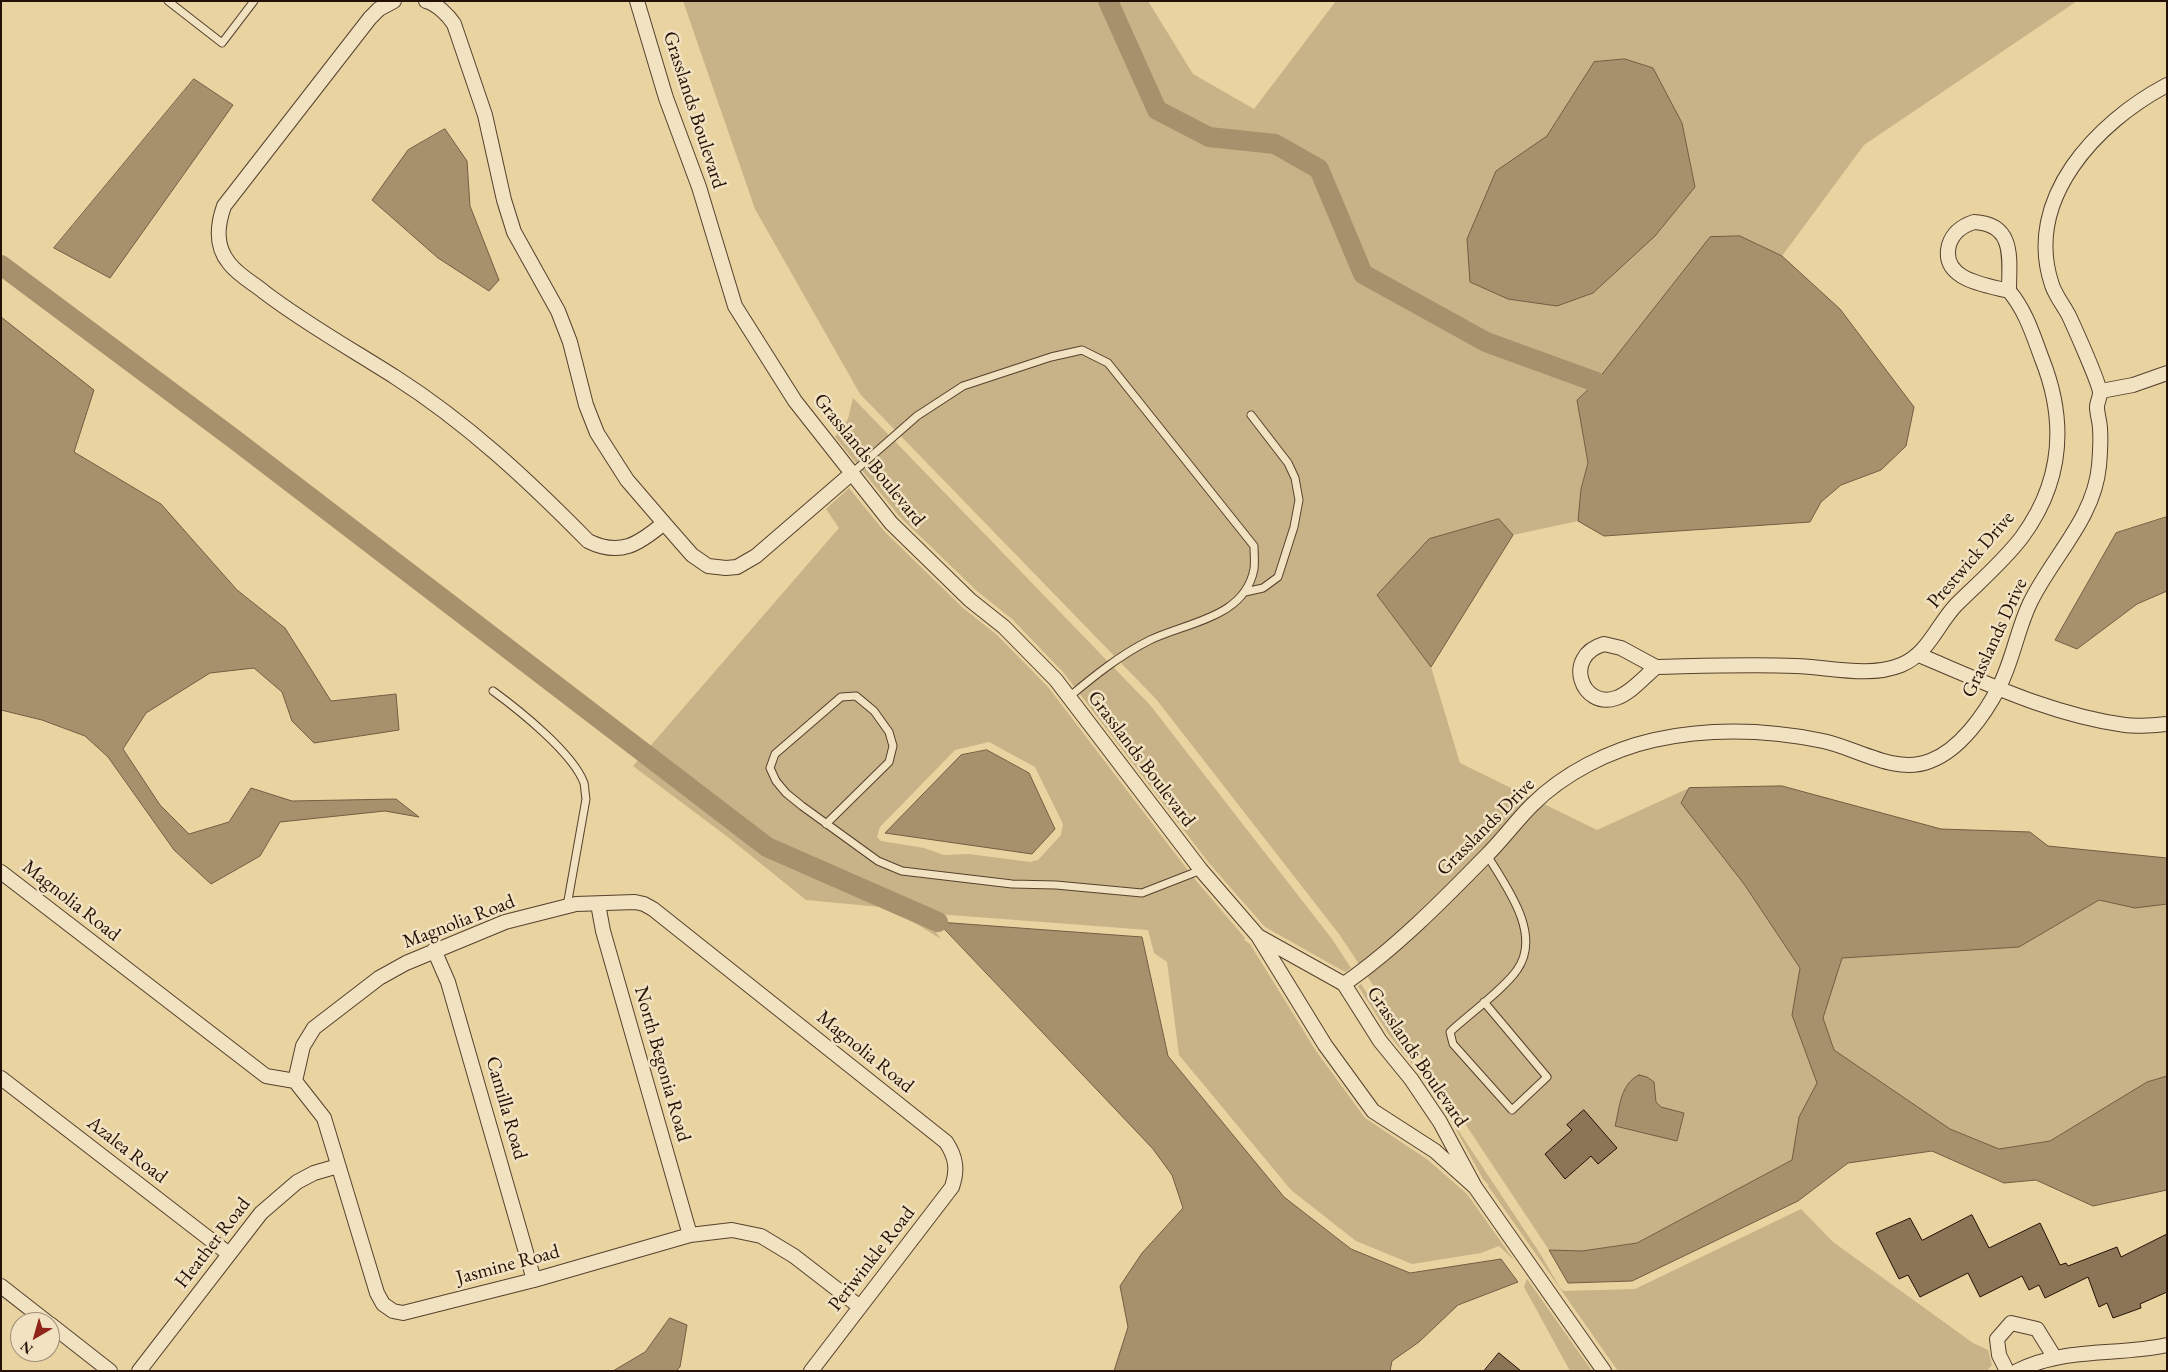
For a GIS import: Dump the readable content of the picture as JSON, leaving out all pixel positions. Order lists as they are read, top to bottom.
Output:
{
  "streets": {
    "street": [
      "Grasslands Boulevard",
      "Prestwick Drive",
      "Grasslands Drive",
      "Magnolia Road",
      "North Begonia Road",
      "Camilla Road",
      "Azalea Road",
      "Heather Road",
      "Periwinkle Road",
      "Jasmine Road"
    ]
  },
  "crossings": [
    ["Grasslands Boulevard", "Grasslands Drive"],
    ["Magnolia Road", "North Begonia Road"],
    ["Magnolia Road", "Camilla Road"],
    ["Magnolia Road", "Periwinkle Road"],
    ["Magnolia Road", "Jasmine Road"],
    ["North Begonia Road", "Jasmine Road"],
    ["Camilla Road", "Jasmine Road"],
    ["Azalea Road", "Heather Road"],
    ["Heather Road", "Jasmine Road"],
    ["Periwinkle Road", "Jasmine Road"]
  ],
  "north": "bottom left"
}
